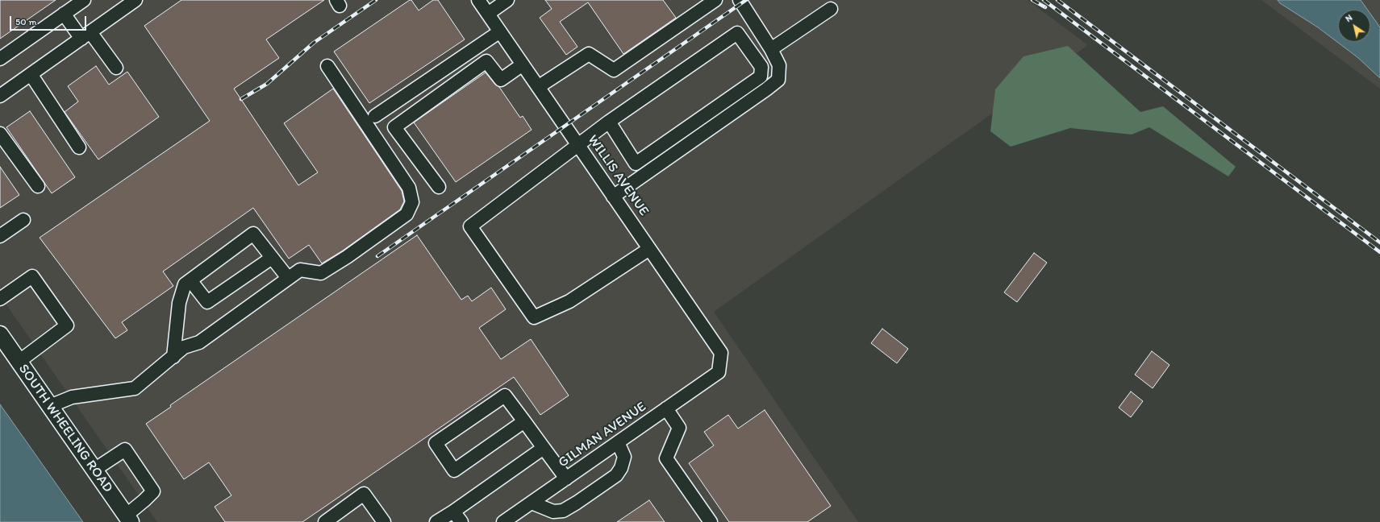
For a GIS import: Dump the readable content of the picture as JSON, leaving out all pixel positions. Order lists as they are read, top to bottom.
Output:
{
  "streets": {
    "main road": ["SOUTH WHEELING ROAD"],
    "street": ["WILLIS AVENUE", "GILMAN AVENUE"]
  },
  "crossings": [
    ["WILLIS AVENUE", "GILMAN AVENUE"]
  ],
  "scale_bar": "50 m",
  "north": "top left"
}
